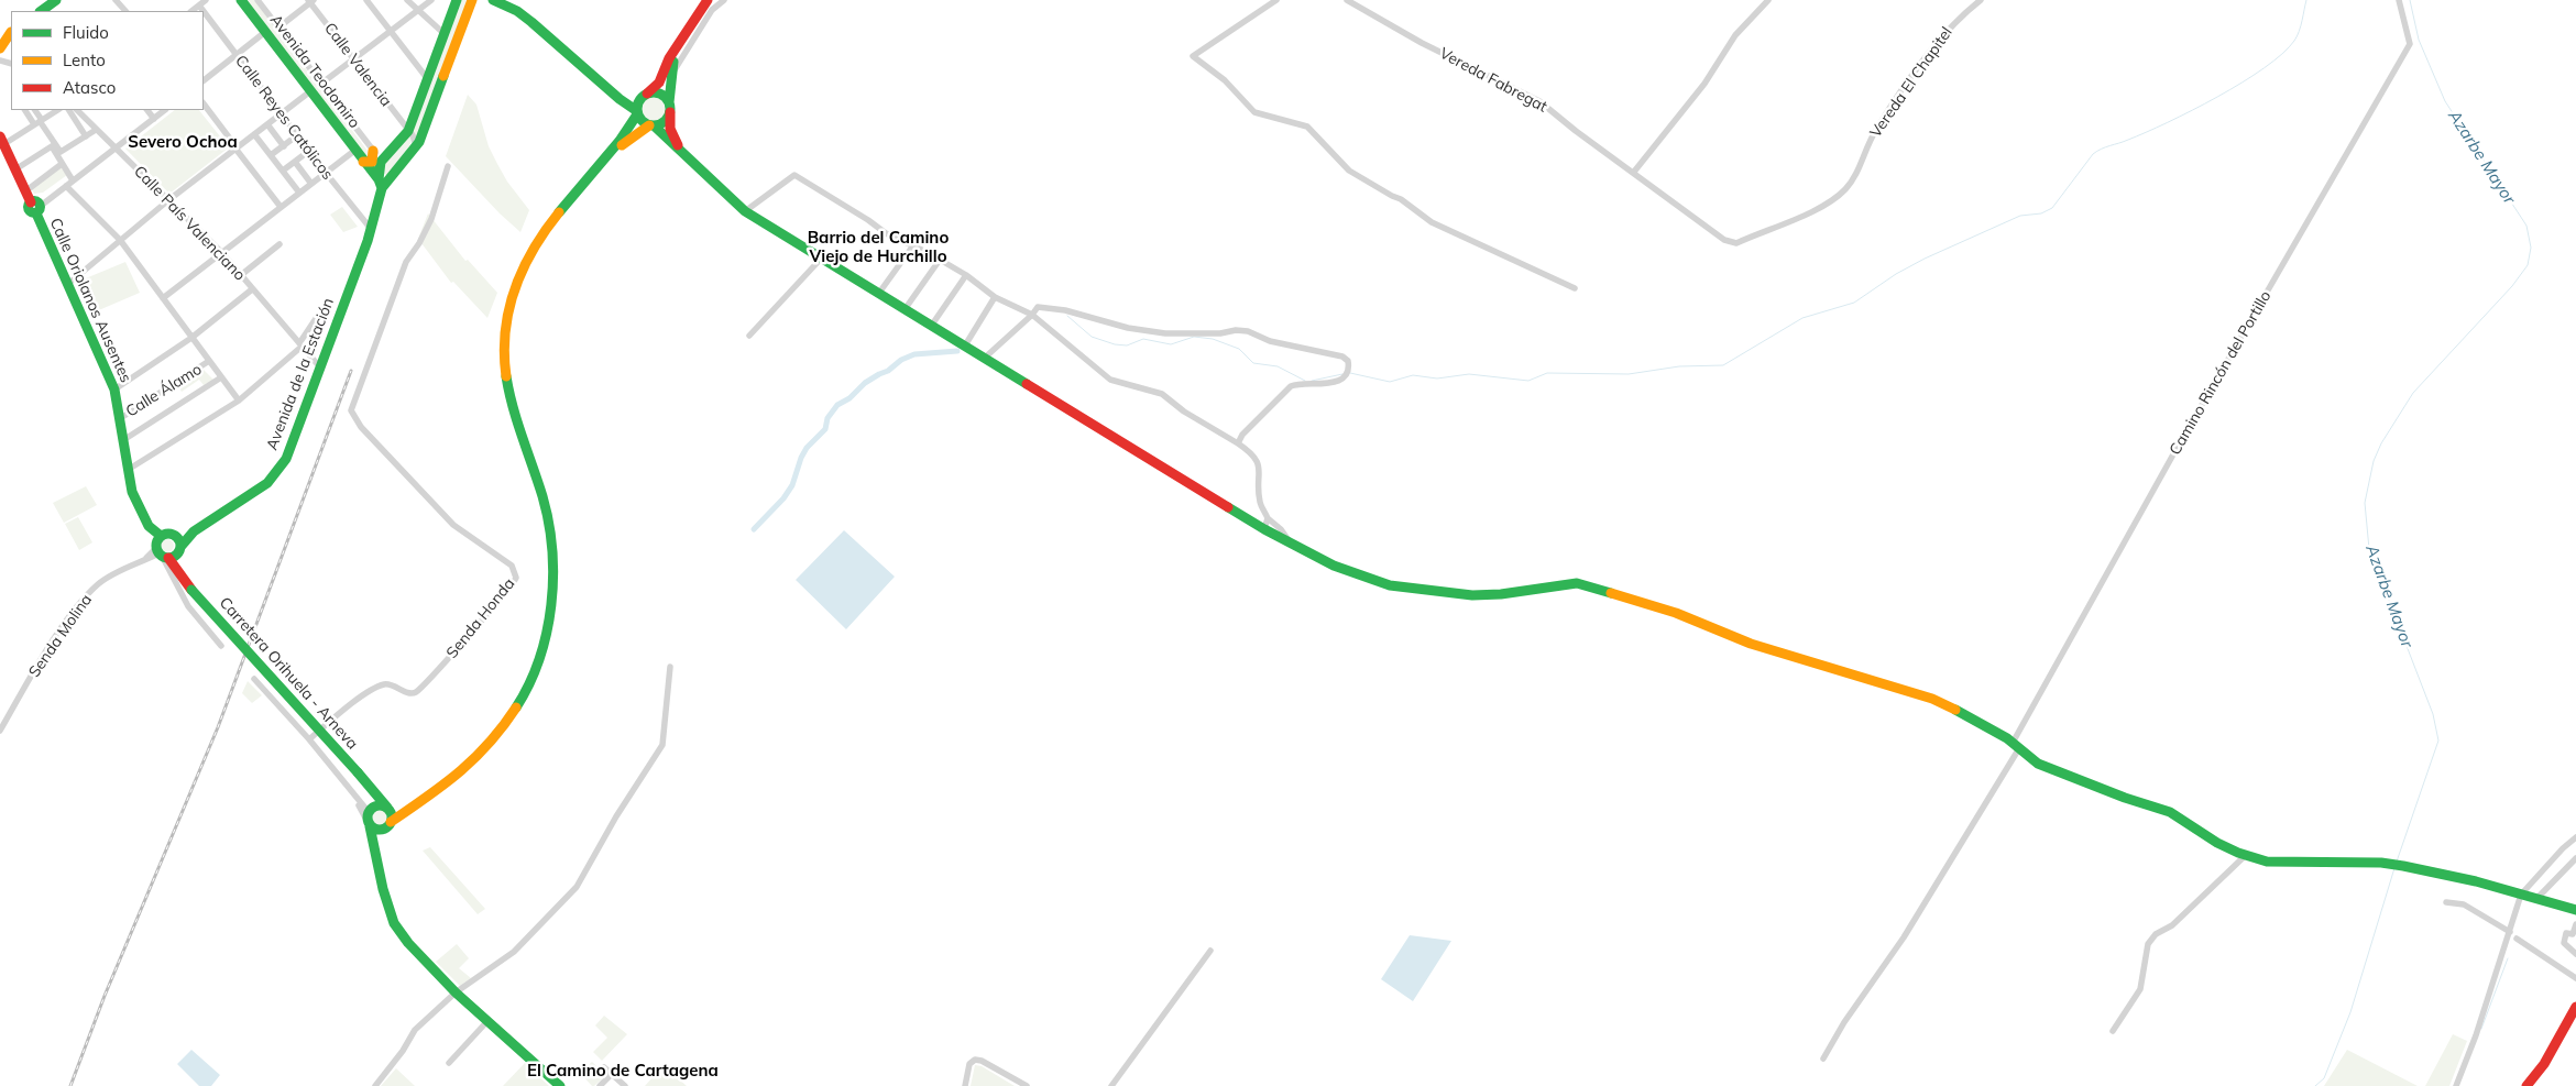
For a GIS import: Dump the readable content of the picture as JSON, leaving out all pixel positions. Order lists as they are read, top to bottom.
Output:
{
  "streets": {
    "main road": [
      "Avenida Teodomiro",
      "Calle Oriolanos Ausentes",
      "Avenida de la Estación",
      "Carretera Orihuela - Arneva"
    ],
    "street": [
      "Calle Valencia",
      "Vereda Fabregat",
      "Vereda El Chapitel",
      "Calle Reyes Católicos",
      "Calle País Valenciano",
      "Camino Rincón del Portillo",
      "Calle Álamo",
      "Senda Honda",
      "Senda Molina"
    ]
  },
  "crossings": [
    ["Avenida Teodomiro", "Avenida de la Estación"],
    ["Vereda Fabregat", "Vereda El Chapitel"],
    ["Calle Reyes Católicos", "Avenida de la Estación"],
    ["Calle País Valenciano", "Avenida de la Estación"],
    ["Calle Oriolanos Ausentes", "Calle Álamo"],
    ["Calle Oriolanos Ausentes", "Senda Molina"],
    ["Calle Oriolanos Ausentes", "Carretera Orihuela - Arneva"],
    ["Avenida de la Estación", "Carretera Orihuela - Arneva"],
    ["Senda Molina", "Carretera Orihuela - Arneva"]
  ],
  "districts": ["Severo Ochoa", "Barrio del Camino Viejo de Hurchillo", "El Camino de Cartagena"],
  "water": ["Azarbe Mayor"],
  "legend": ["Fluido", "Lento", "Atasco"]
}
